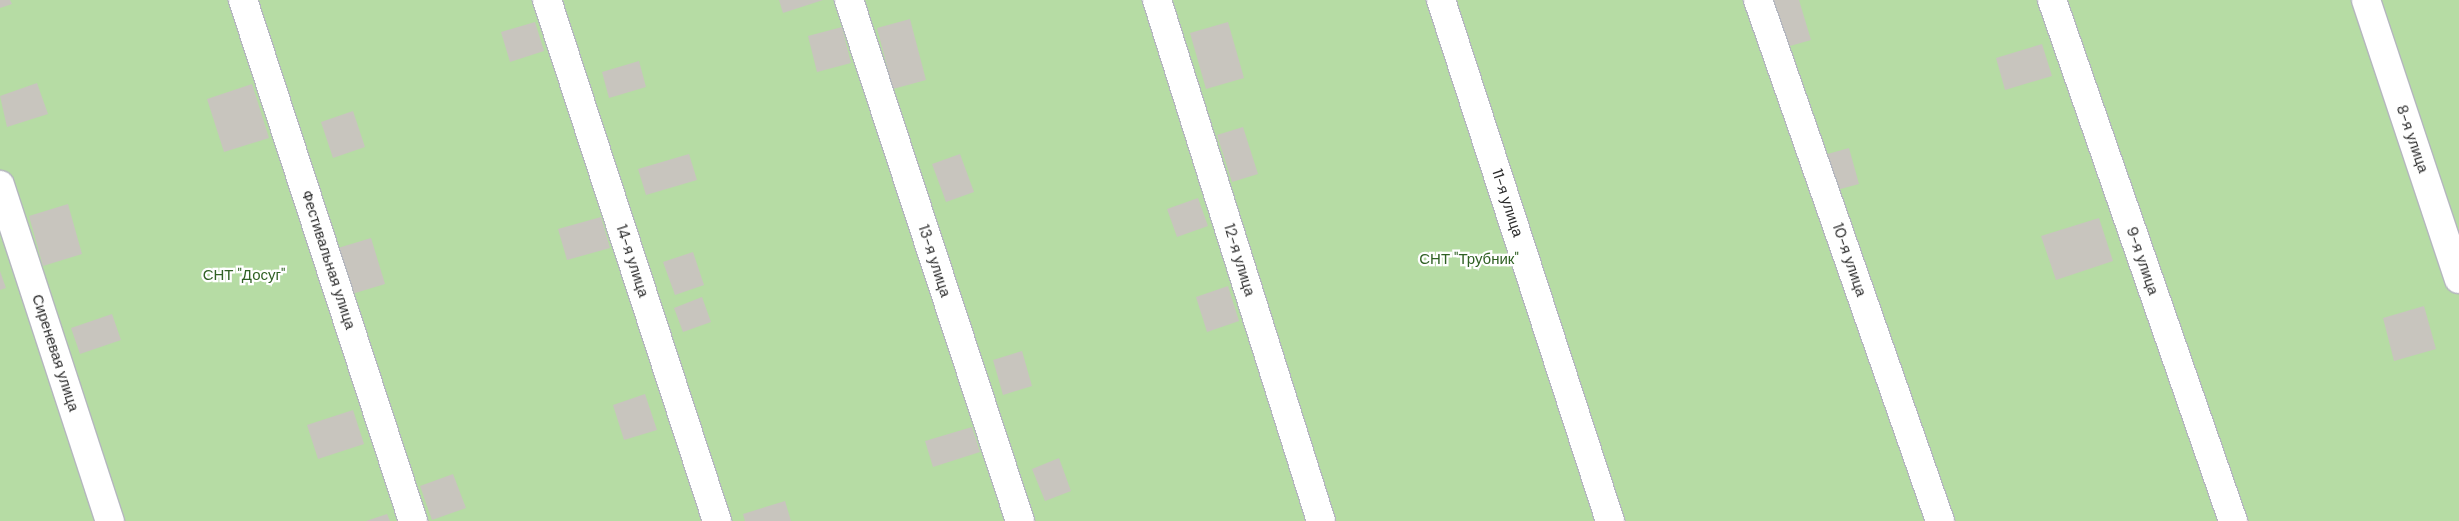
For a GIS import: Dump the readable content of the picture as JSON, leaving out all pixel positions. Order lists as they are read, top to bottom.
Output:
{
  "streets": {
    "lane": [
      "8-я улица",
      "11-я улица",
      "Фестивальная улица",
      "12-я улица",
      "10-я улица",
      "14-я улица",
      "13-я улица",
      "9-я улица",
      "Сиреневая улица"
    ]
  },
  "parks": ["СНТ \"Трубник\"", "СНТ \"Досуг\""]
}
